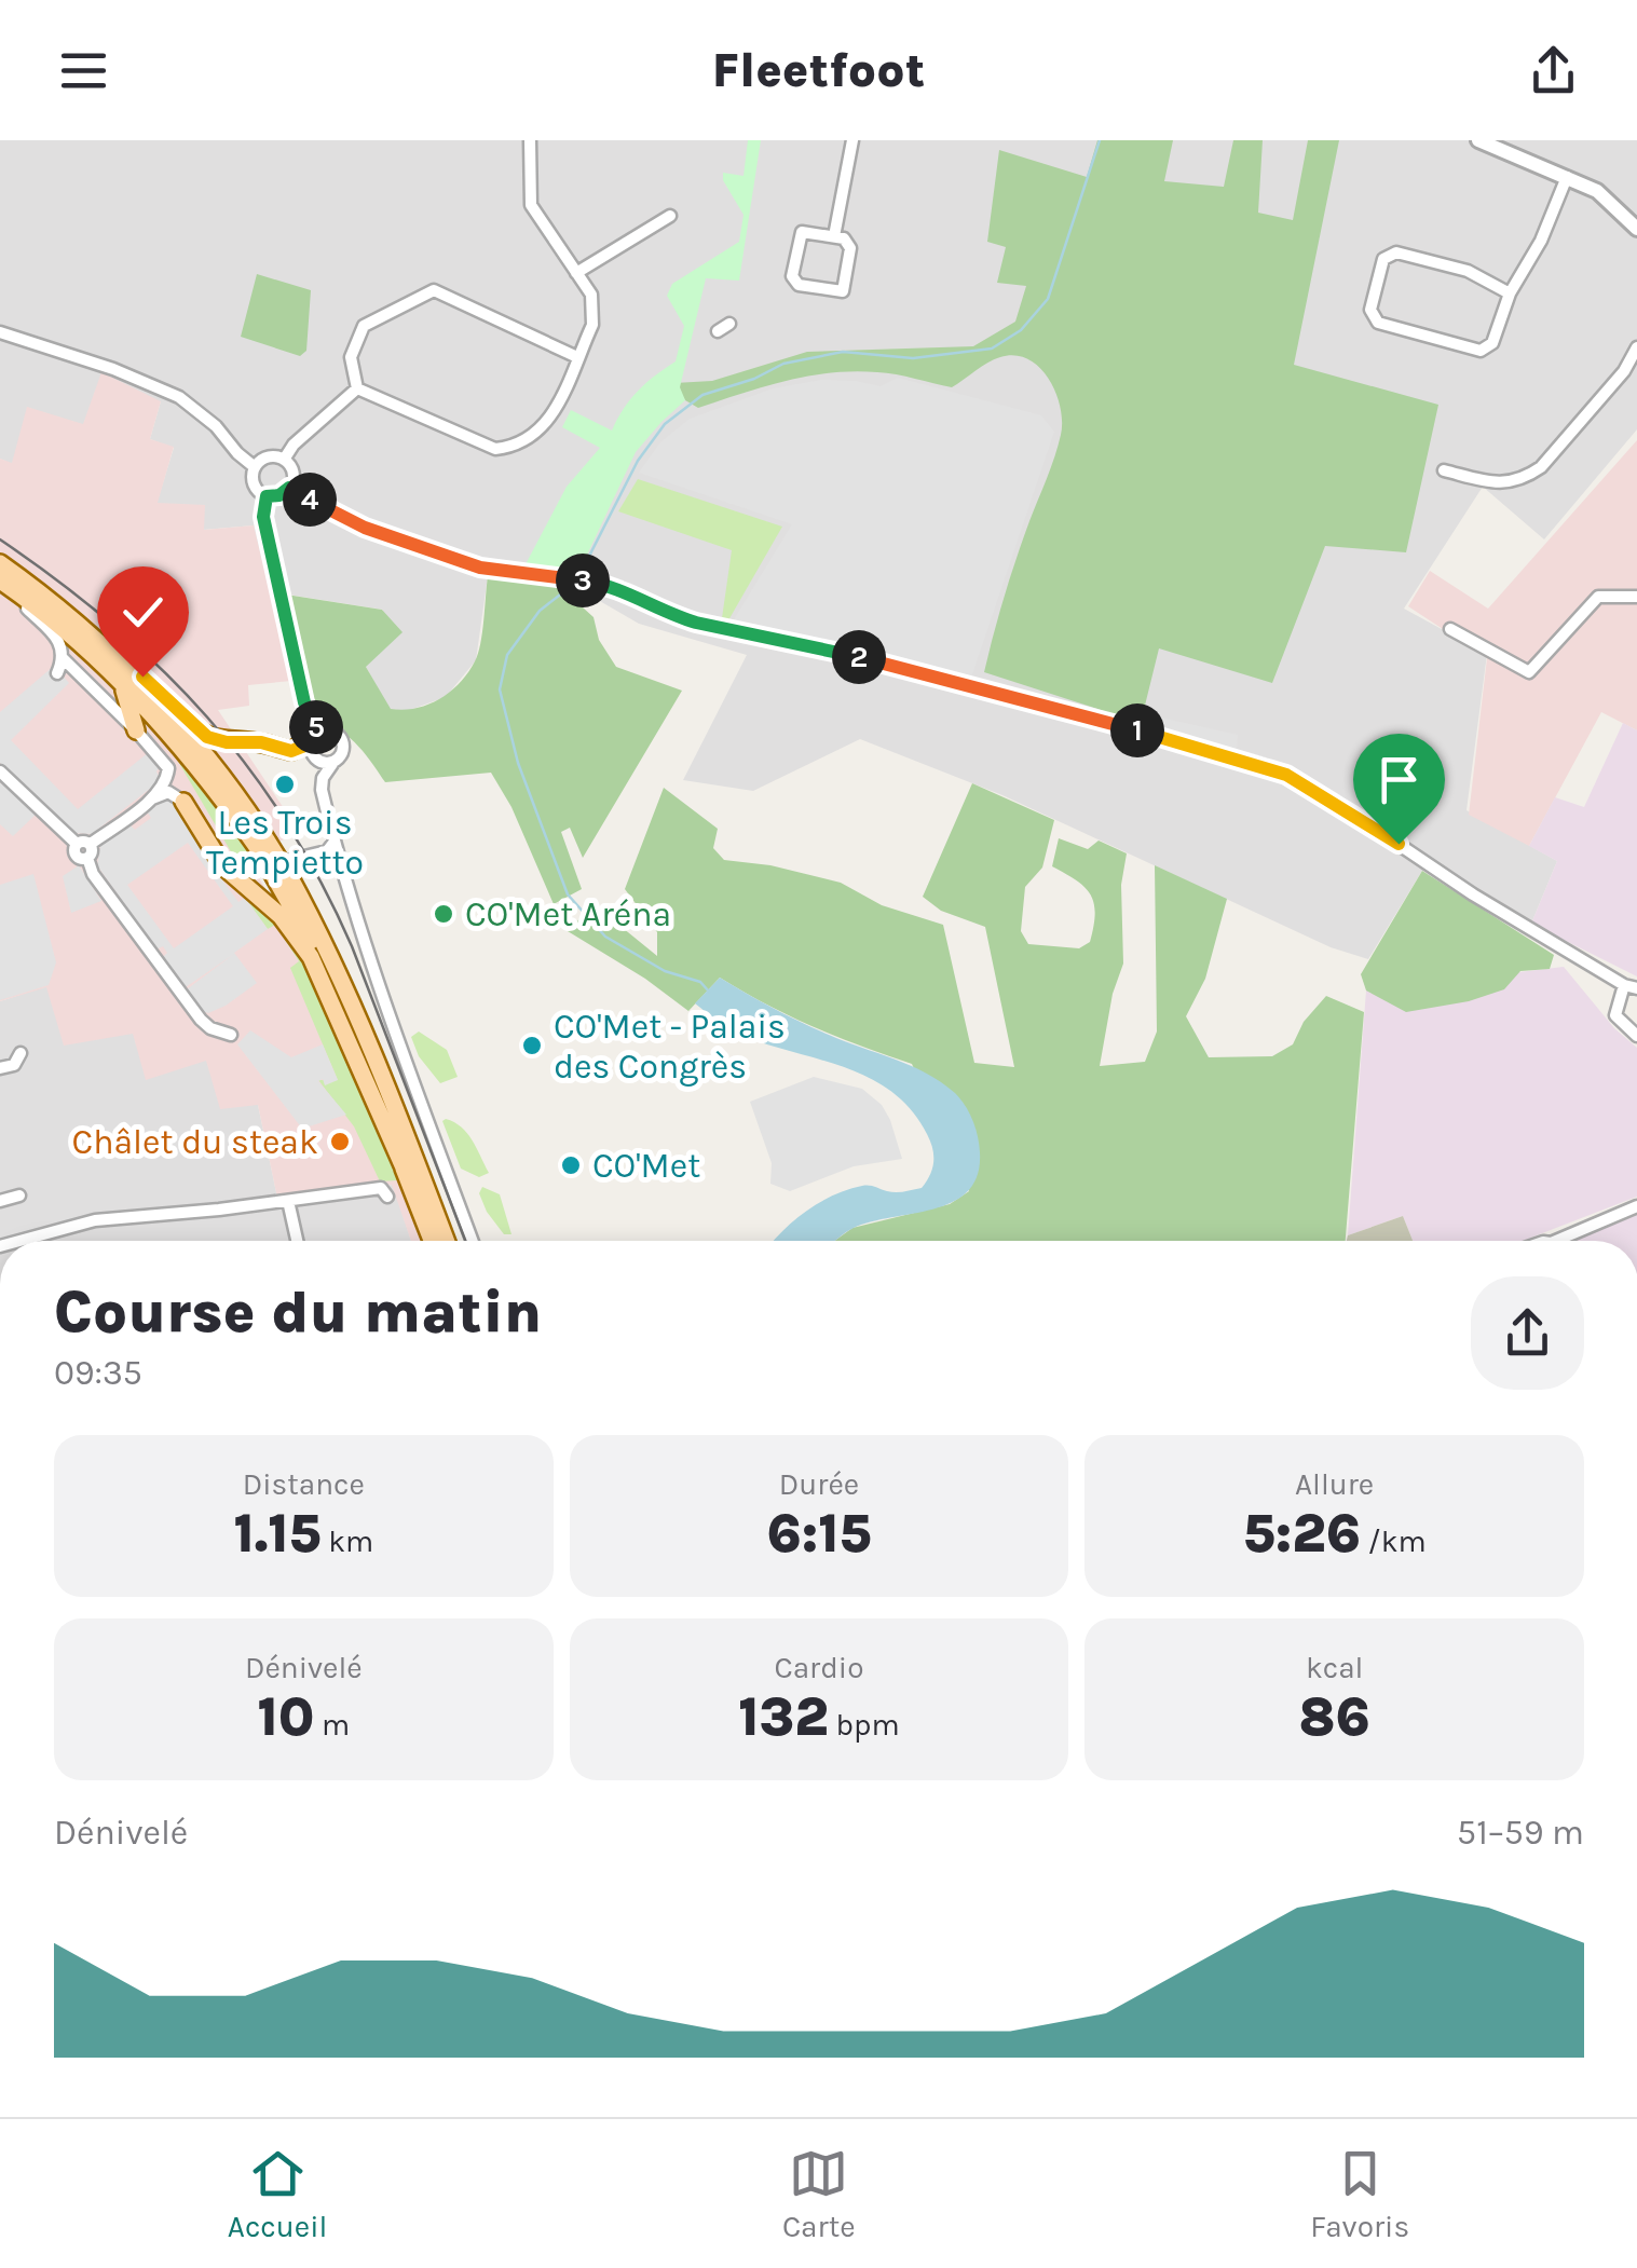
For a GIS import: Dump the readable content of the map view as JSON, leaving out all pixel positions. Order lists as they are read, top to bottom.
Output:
{
  "places": [
    "Les Trois Tempietto",
    "CO'Met Aréna",
    "CO'Met - Palais des Congrès",
    "Châlet du steak",
    "CO'Met"
  ],
  "page": {
    "header": "Fleetfoot",
    "pins": [
      "4",
      "3",
      "2",
      "5",
      "1"
    ],
    "heading": ["Course du matin", "09:35"],
    "stats": [
      ["Distance", "1.15 km"],
      ["Durée", "6:15"],
      ["Allure", "5:26 /km"],
      ["Dénivelé", "10 m"],
      ["Cardio", "132 bpm"],
      ["kcal", "86"]
    ],
    "chart": ["Dénivelé", "51–59 m"],
    "tabs": ["Accueil", "Carte", "Favoris"]
  }
}
